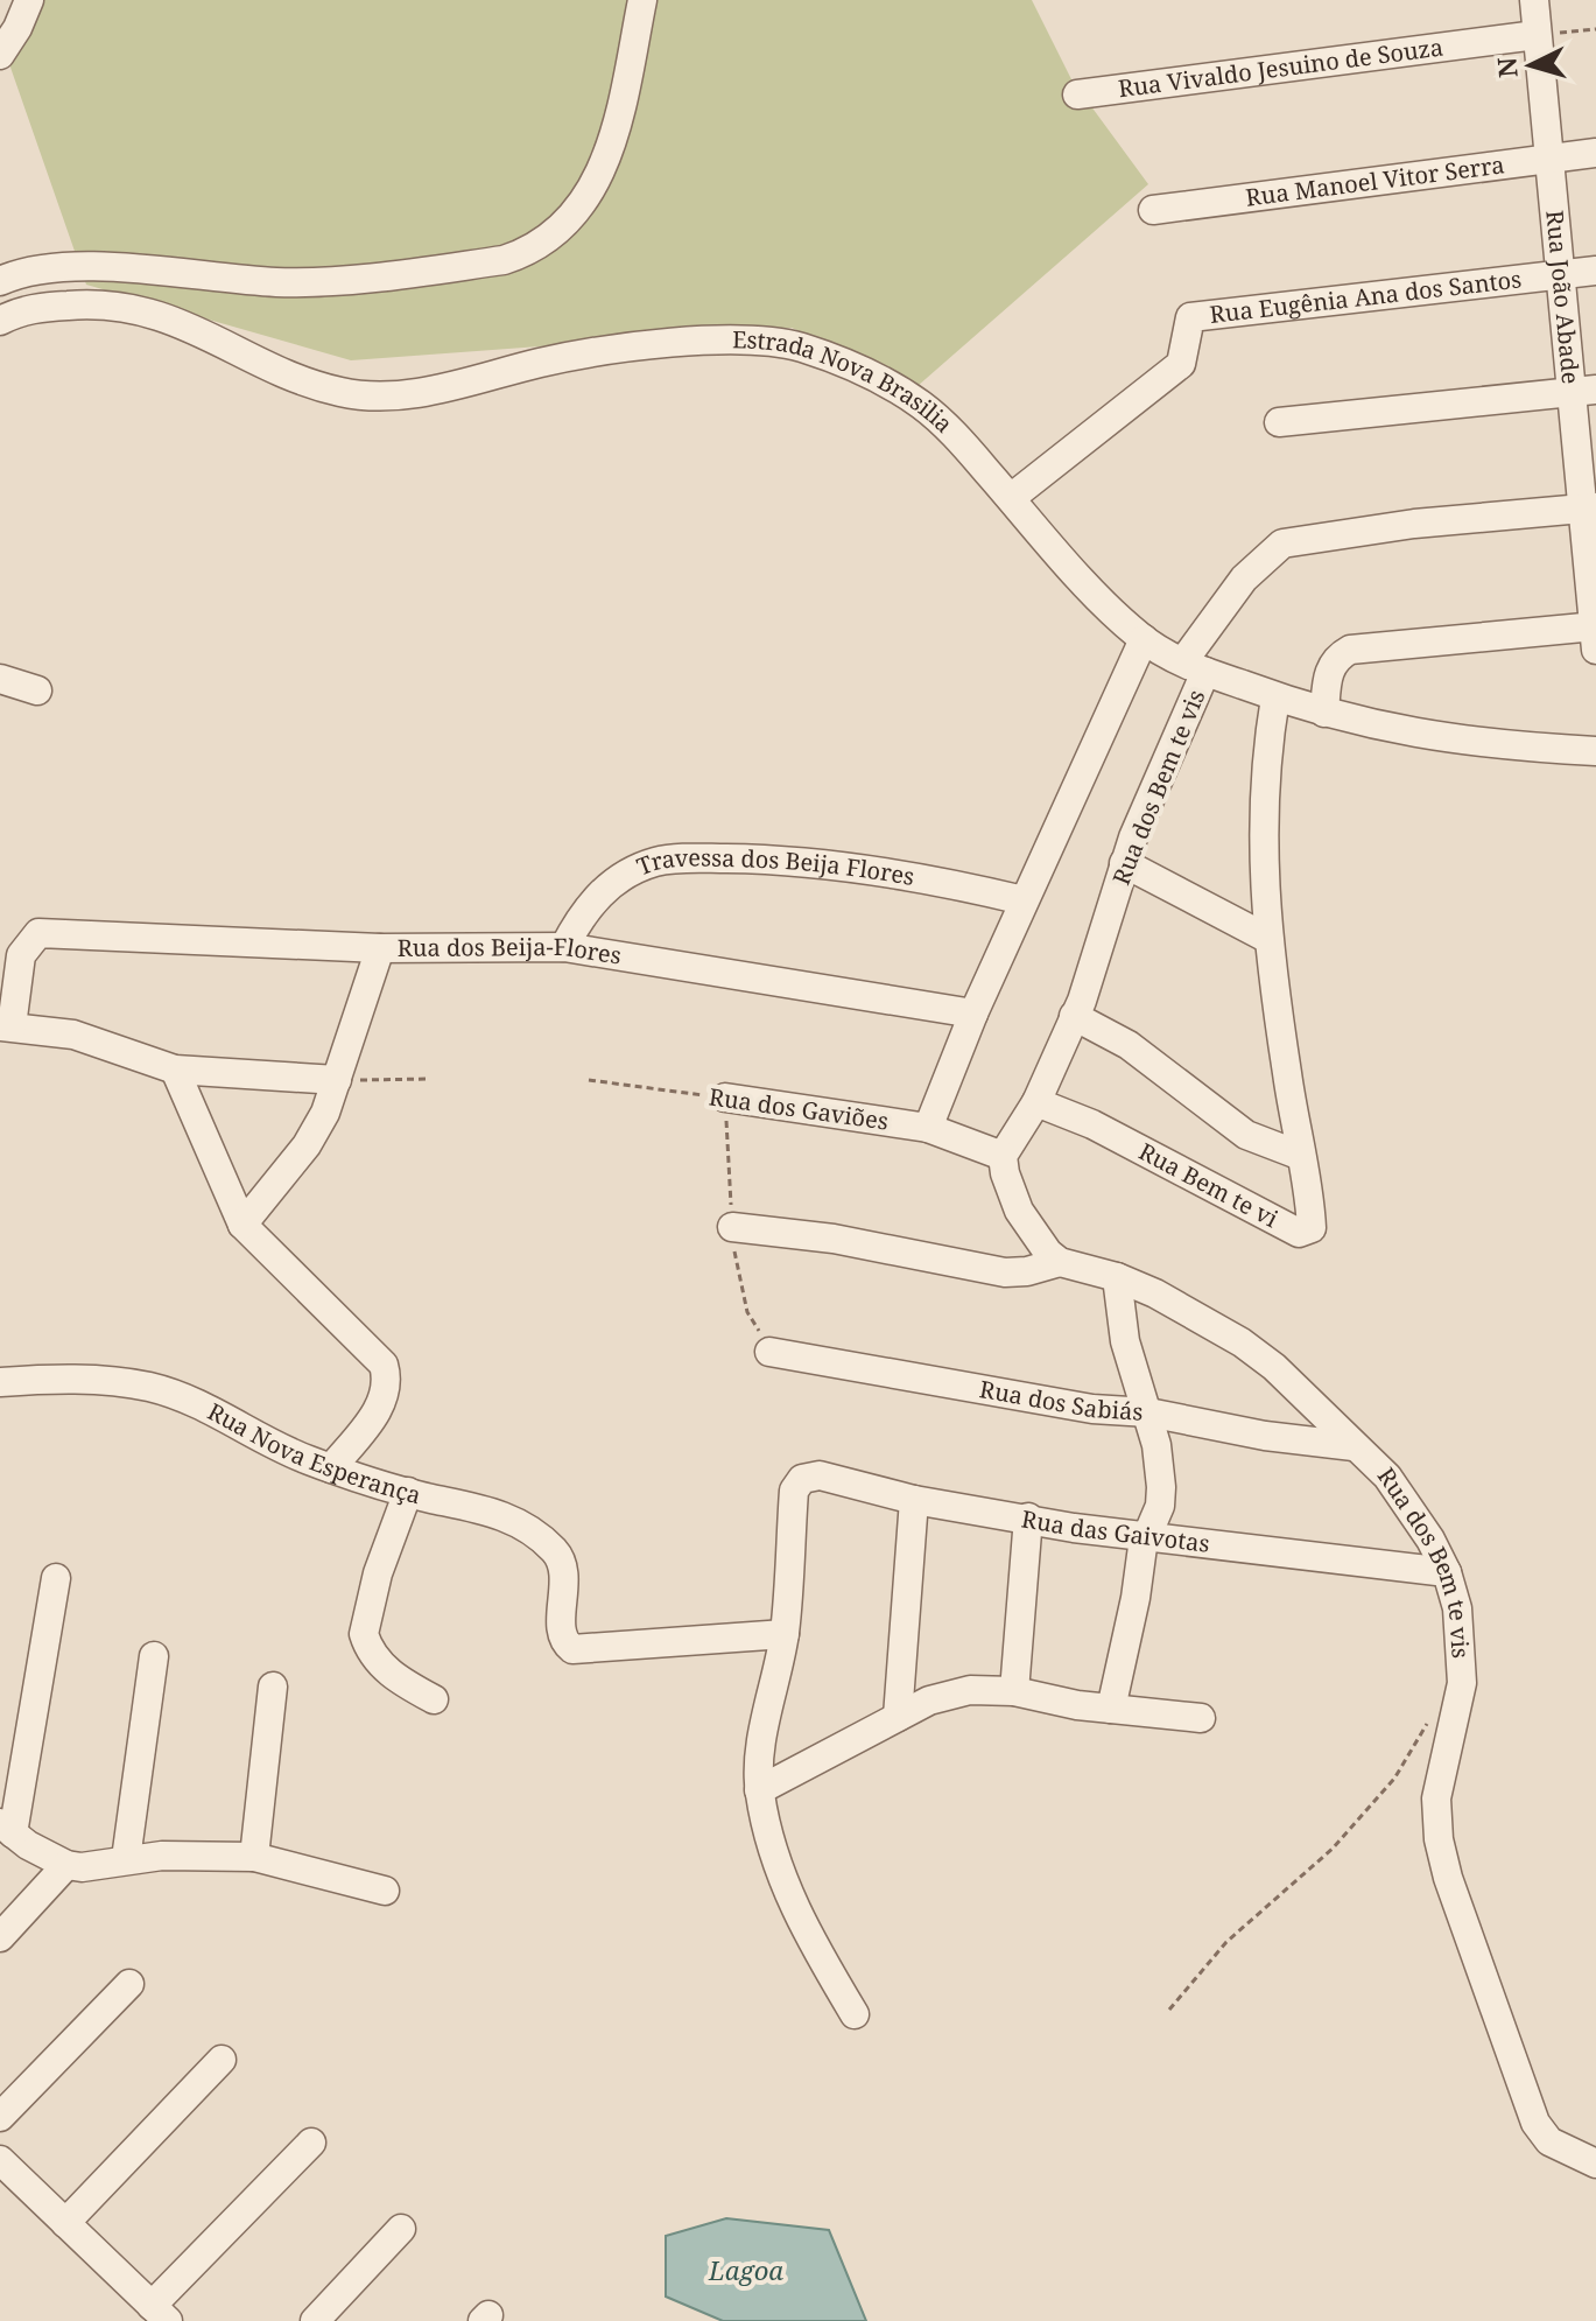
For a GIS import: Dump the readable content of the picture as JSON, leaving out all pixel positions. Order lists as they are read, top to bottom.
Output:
{
  "streets": {
    "street": [
      "Rua Vivaldo Jesuino de Souza",
      "Rua Manoel Vitor Serra",
      "Rua Eugênia Ana dos Santos",
      "Rua João Abade",
      "Estrada Nova Brasilia",
      "Rua dos Bem te vis",
      "Travessa dos Beija Flores",
      "Rua dos Beija-Flores",
      "Rua dos Gaviões",
      "Rua Bem te vi",
      "Rua dos Sabiás",
      "Rua Nova Esperança",
      "Rua das Gaivotas"
    ]
  },
  "crossings": [
    ["Rua Vivaldo Jesuino de Souza", "Rua João Abade"],
    ["Rua Manoel Vitor Serra", "Rua João Abade"],
    ["Rua Eugênia Ana dos Santos", "Rua João Abade"],
    ["Rua Eugênia Ana dos Santos", "Estrada Nova Brasilia"],
    ["Rua João Abade", "Rua dos Bem te vis"],
    ["Estrada Nova Brasilia", "Rua dos Bem te vis"],
    ["Estrada Nova Brasilia", "Rua Bem te vi"],
    ["Rua dos Bem te vis", "Rua dos Gaviões"],
    ["Rua dos Bem te vis", "Rua Bem te vi"],
    ["Rua dos Bem te vis", "Rua dos Sabiás"],
    ["Rua dos Bem te vis", "Rua das Gaivotas"],
    ["Travessa dos Beija Flores", "Rua dos Beija-Flores"],
    ["Rua Nova Esperança", "Rua das Gaivotas"]
  ],
  "water": ["Lagoa"],
  "north": "left"
}
